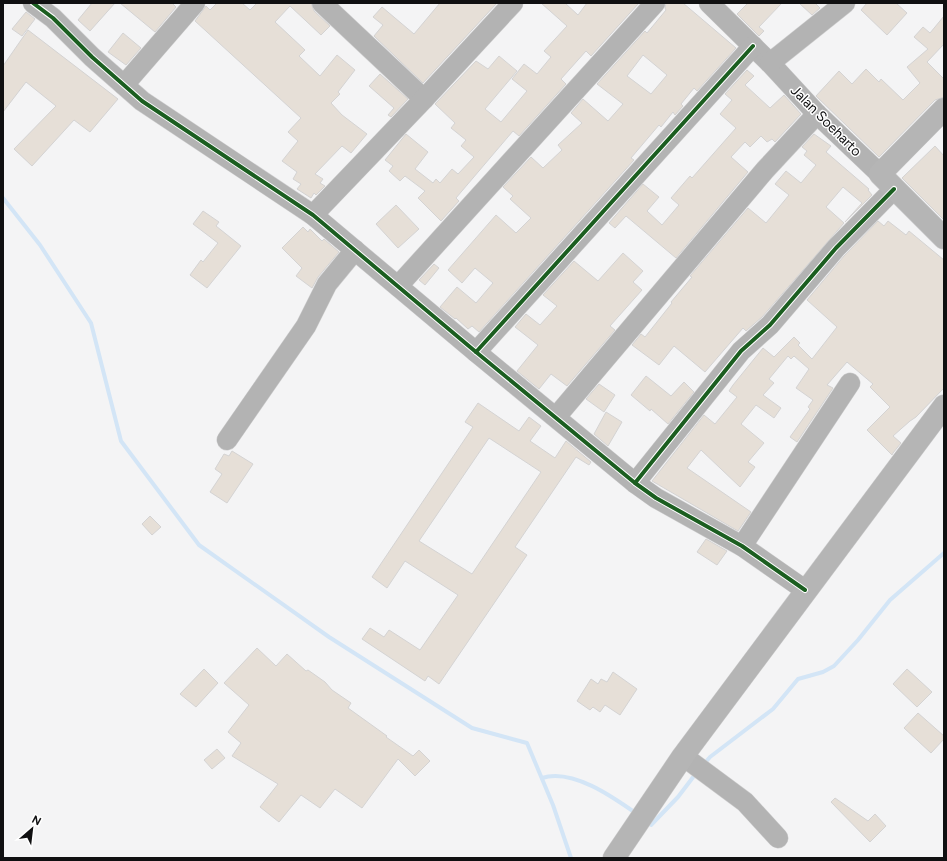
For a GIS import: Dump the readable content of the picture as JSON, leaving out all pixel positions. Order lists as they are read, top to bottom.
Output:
{
  "streets": {
    "main road": ["Jalan Soeharto"]
  },
  "north": "top right"
}
